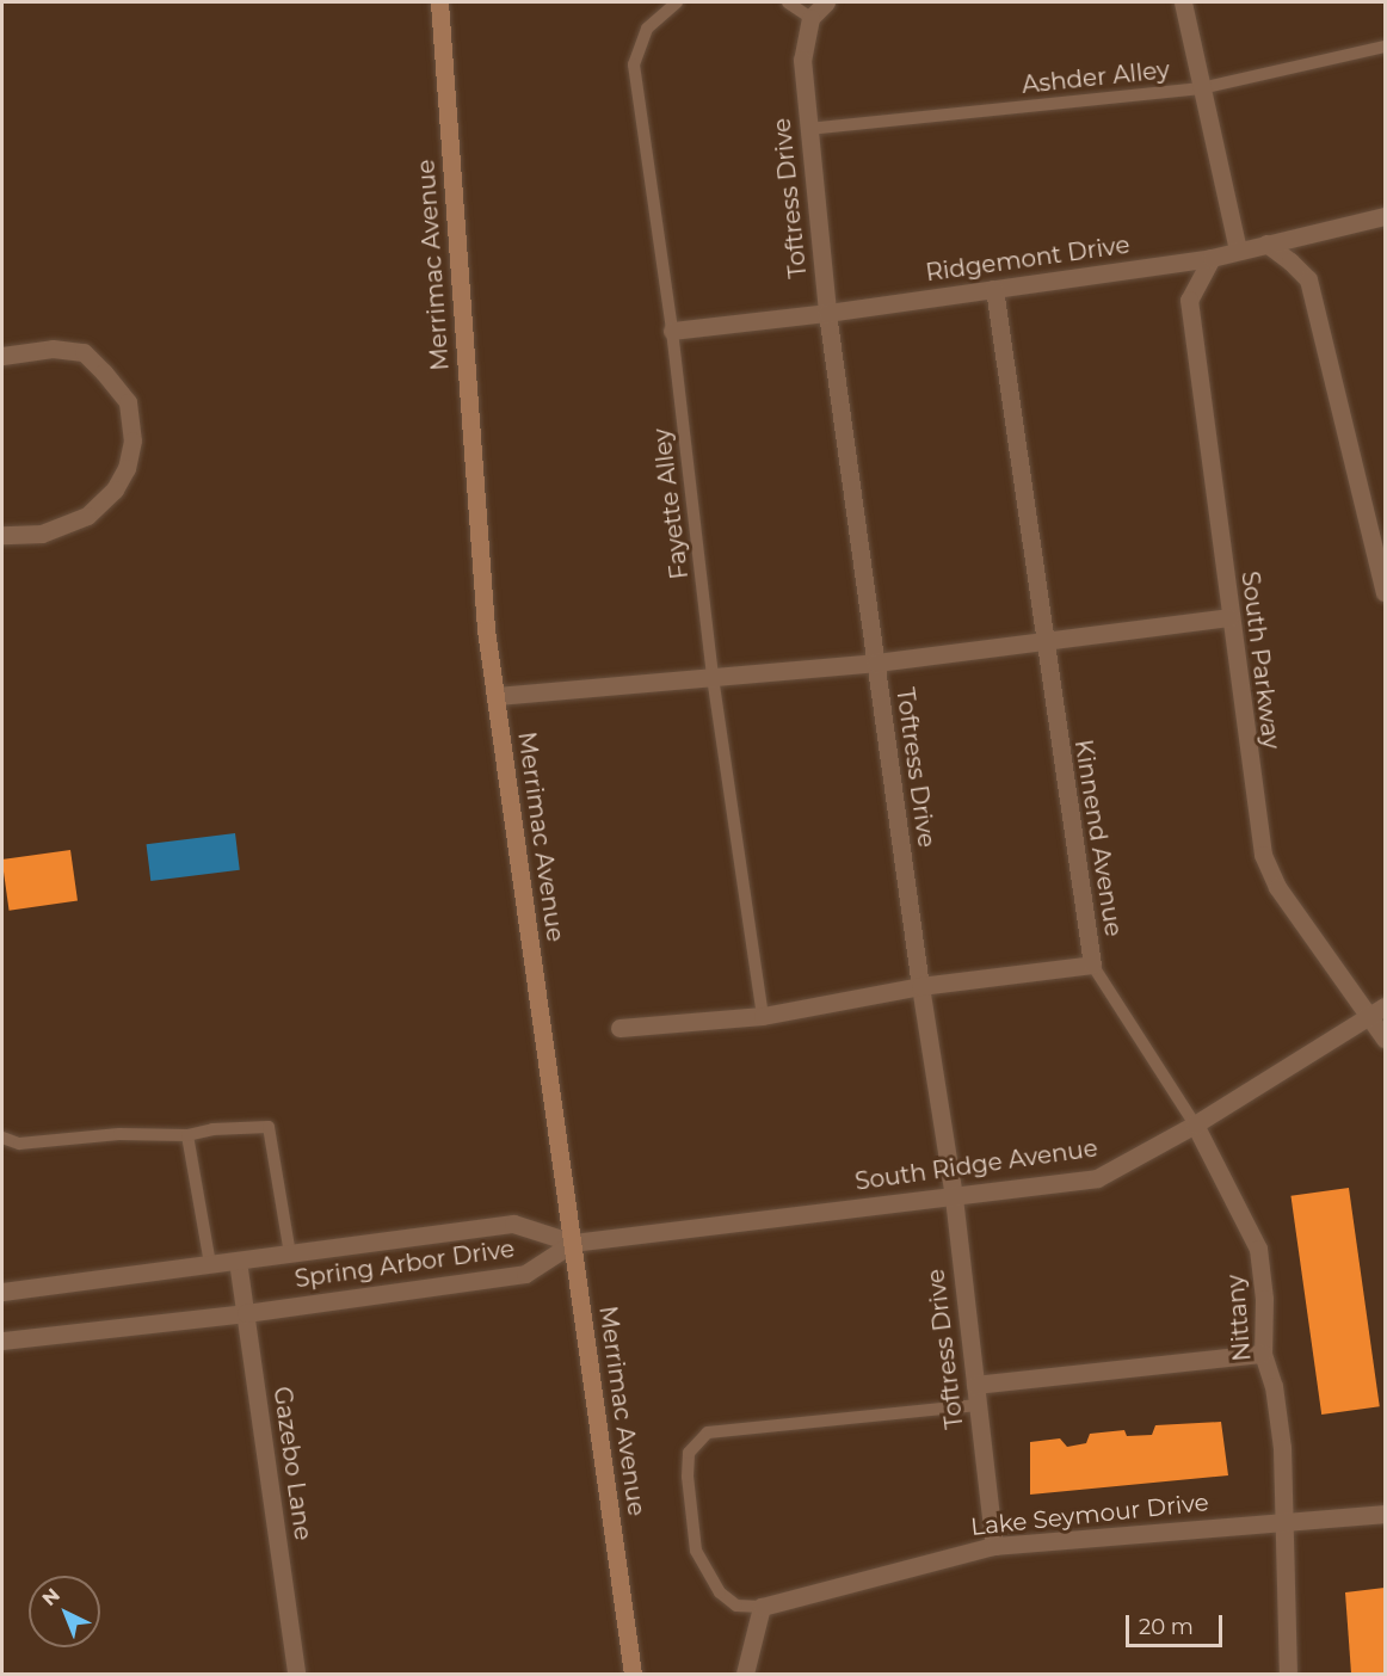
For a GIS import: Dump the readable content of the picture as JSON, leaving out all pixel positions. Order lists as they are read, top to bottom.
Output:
{
  "streets": {
    "street": [
      "Toftress Drive",
      "Ridgemont Drive",
      "Merrimac Avenue",
      "South Parkway",
      "Kinnend Avenue",
      "South Ridge Avenue",
      "Spring Arbor Drive",
      "Nittany",
      "Gazebo Lane",
      "Lake Seymour Drive"
    ],
    "lane": ["Ashder Alley", "Fayette Alley"]
  },
  "crossings": [
    ["Ashder Alley", "Toftress Drive"],
    ["Toftress Drive", "Ridgemont Drive"],
    ["Toftress Drive", "Kinnend Avenue"],
    ["Toftress Drive", "South Ridge Avenue"],
    ["Toftress Drive", "Lake Seymour Drive"],
    ["Ridgemont Drive", "Fayette Alley"],
    ["Ridgemont Drive", "South Parkway"],
    ["Ridgemont Drive", "Kinnend Avenue"],
    ["Merrimac Avenue", "South Ridge Avenue"],
    ["Merrimac Avenue", "Spring Arbor Drive"],
    ["Fayette Alley", "Kinnend Avenue"],
    ["South Parkway", "South Ridge Avenue"],
    ["South Ridge Avenue", "Spring Arbor Drive"],
    ["South Ridge Avenue", "Nittany"],
    ["Spring Arbor Drive", "Gazebo Lane"],
    ["Nittany", "Lake Seymour Drive"]
  ],
  "scale_bar": "20 m",
  "north": "top left"
}
